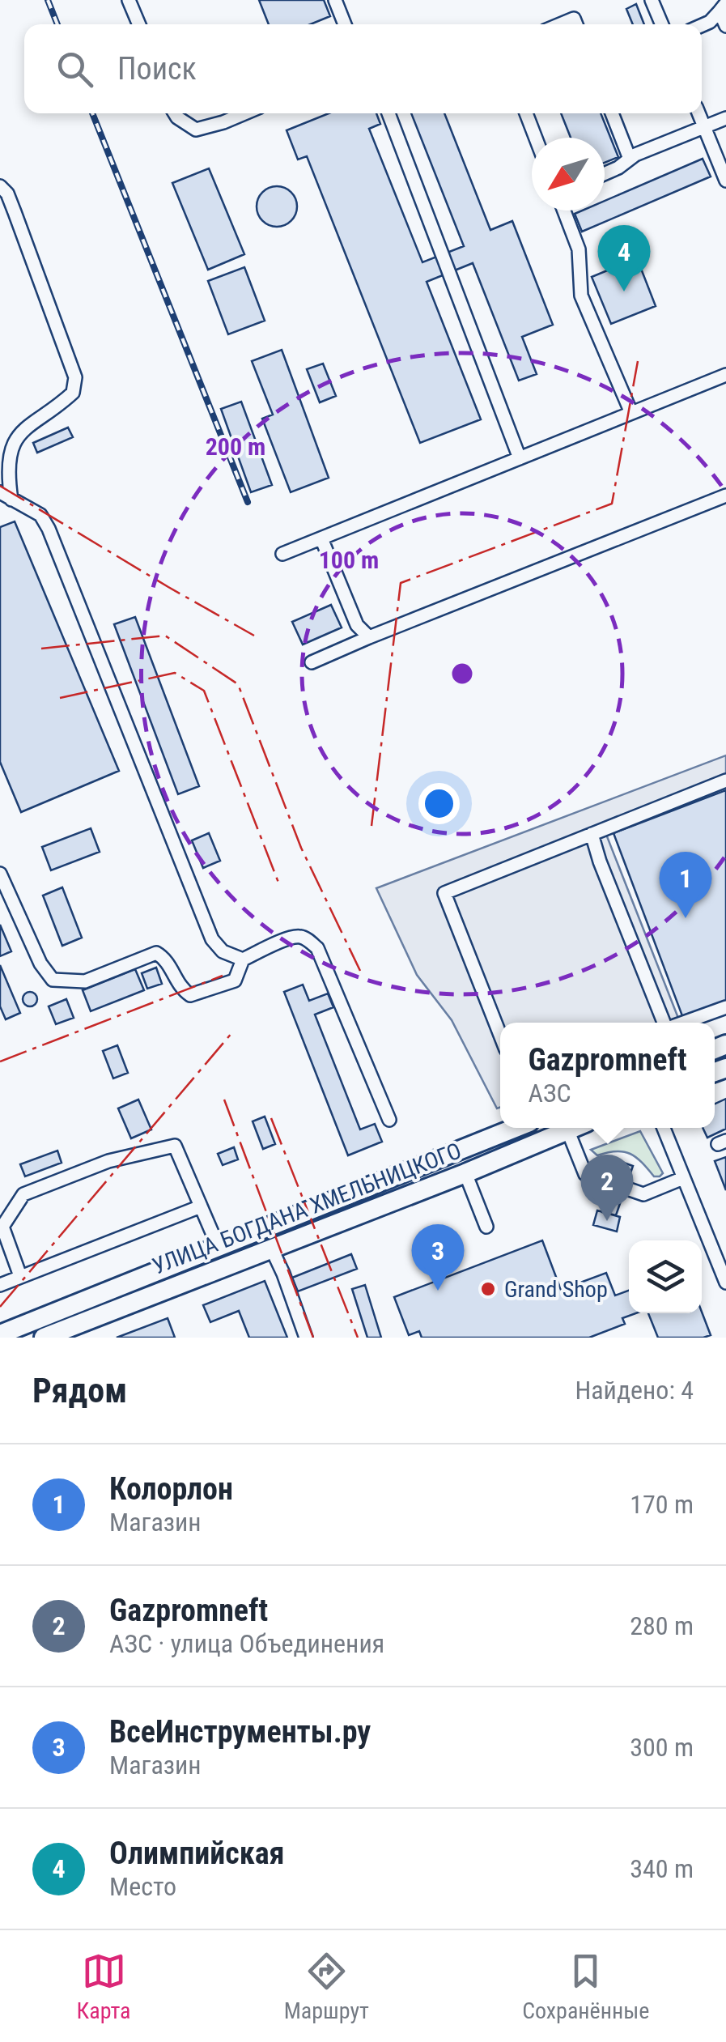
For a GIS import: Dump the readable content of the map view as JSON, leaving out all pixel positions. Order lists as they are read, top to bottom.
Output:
{
  "streets": {
    "highway": ["УЛИЦА БОГДАНА ХМЕЛЬНИЦКОГО"]
  },
  "places": ["Grand Shop"],
  "north": "bottom left",
  "page": {
    "search": "Поиск",
    "pins": [
      "4",
      "1",
      "2",
      "3"
    ],
    "popup": ["Gazpromneft", "АЗС"],
    "heading": ["Рядом", "Найдено: 4"],
    "list": [
      {
        "mark": "1",
        "name": "Колорлон",
        "note": "Магазин",
        "value": "170 m"
      },
      {
        "mark": "2",
        "name": "Gazpromneft",
        "note": "АЗС · улица Объединения",
        "value": "280 m"
      },
      {
        "mark": "3",
        "name": "ВсеИнструменты.ру",
        "note": "Магазин",
        "value": "300 m"
      },
      {
        "mark": "4",
        "name": "Олимпийская",
        "note": "Место",
        "value": "340 m"
      }
    ],
    "nav": ["Карта", "Маршрут", "Сохранённые"]
  },
  "rings": ["200 m", "100 m"]
}
